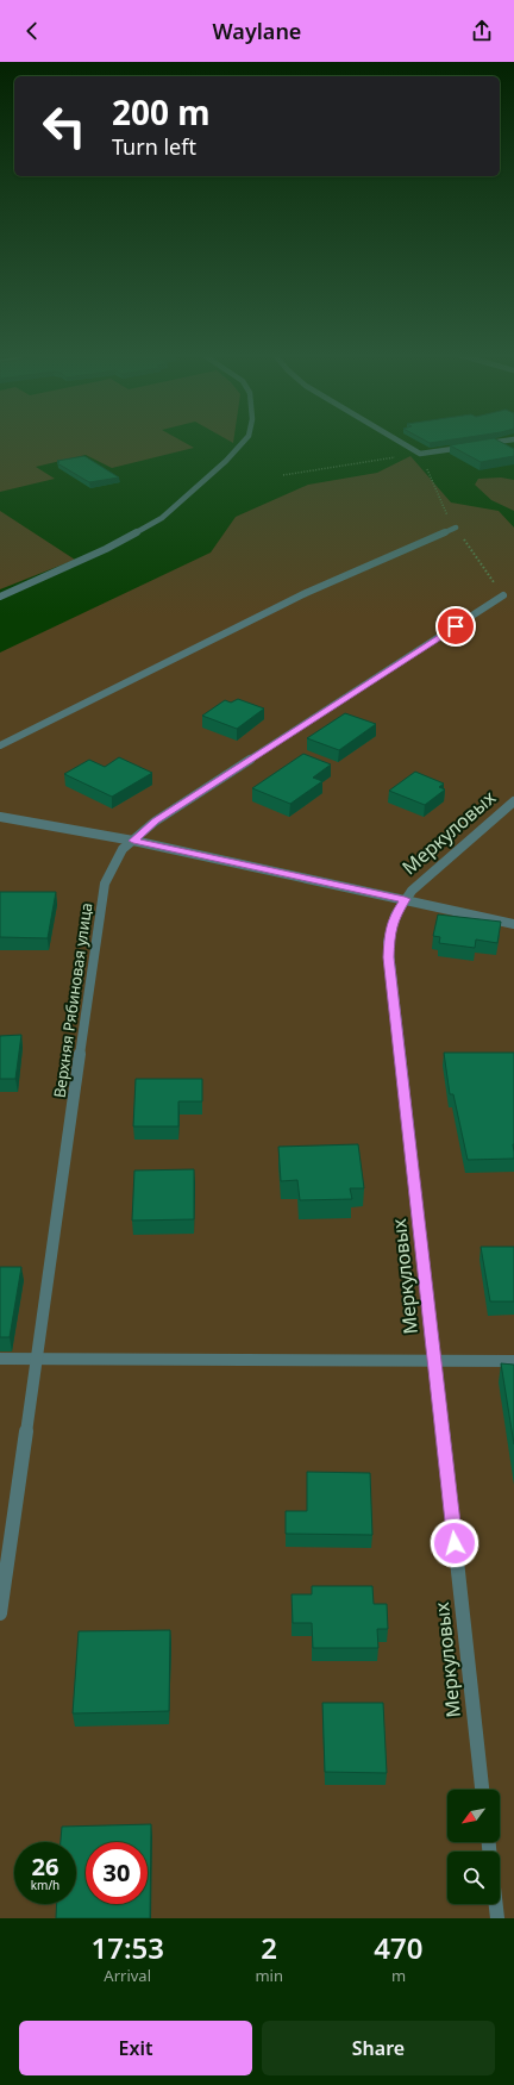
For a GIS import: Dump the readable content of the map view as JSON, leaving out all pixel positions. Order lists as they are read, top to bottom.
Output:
{
  "streets": {
    "street": ["Меркуловых", "Верхняя Рябиновая улица"]
  },
  "north": "bottom left",
  "page": {
    "header": "Waylane",
    "turn": ["200 m", "Turn left"],
    "speed": "26 km/h",
    "limit": "30",
    "eta": [
      "17:53",
      "Arrival",
      "2",
      "min",
      "470",
      "m"
    ],
    "buttons": ["Exit", "Share"]
  }
}
